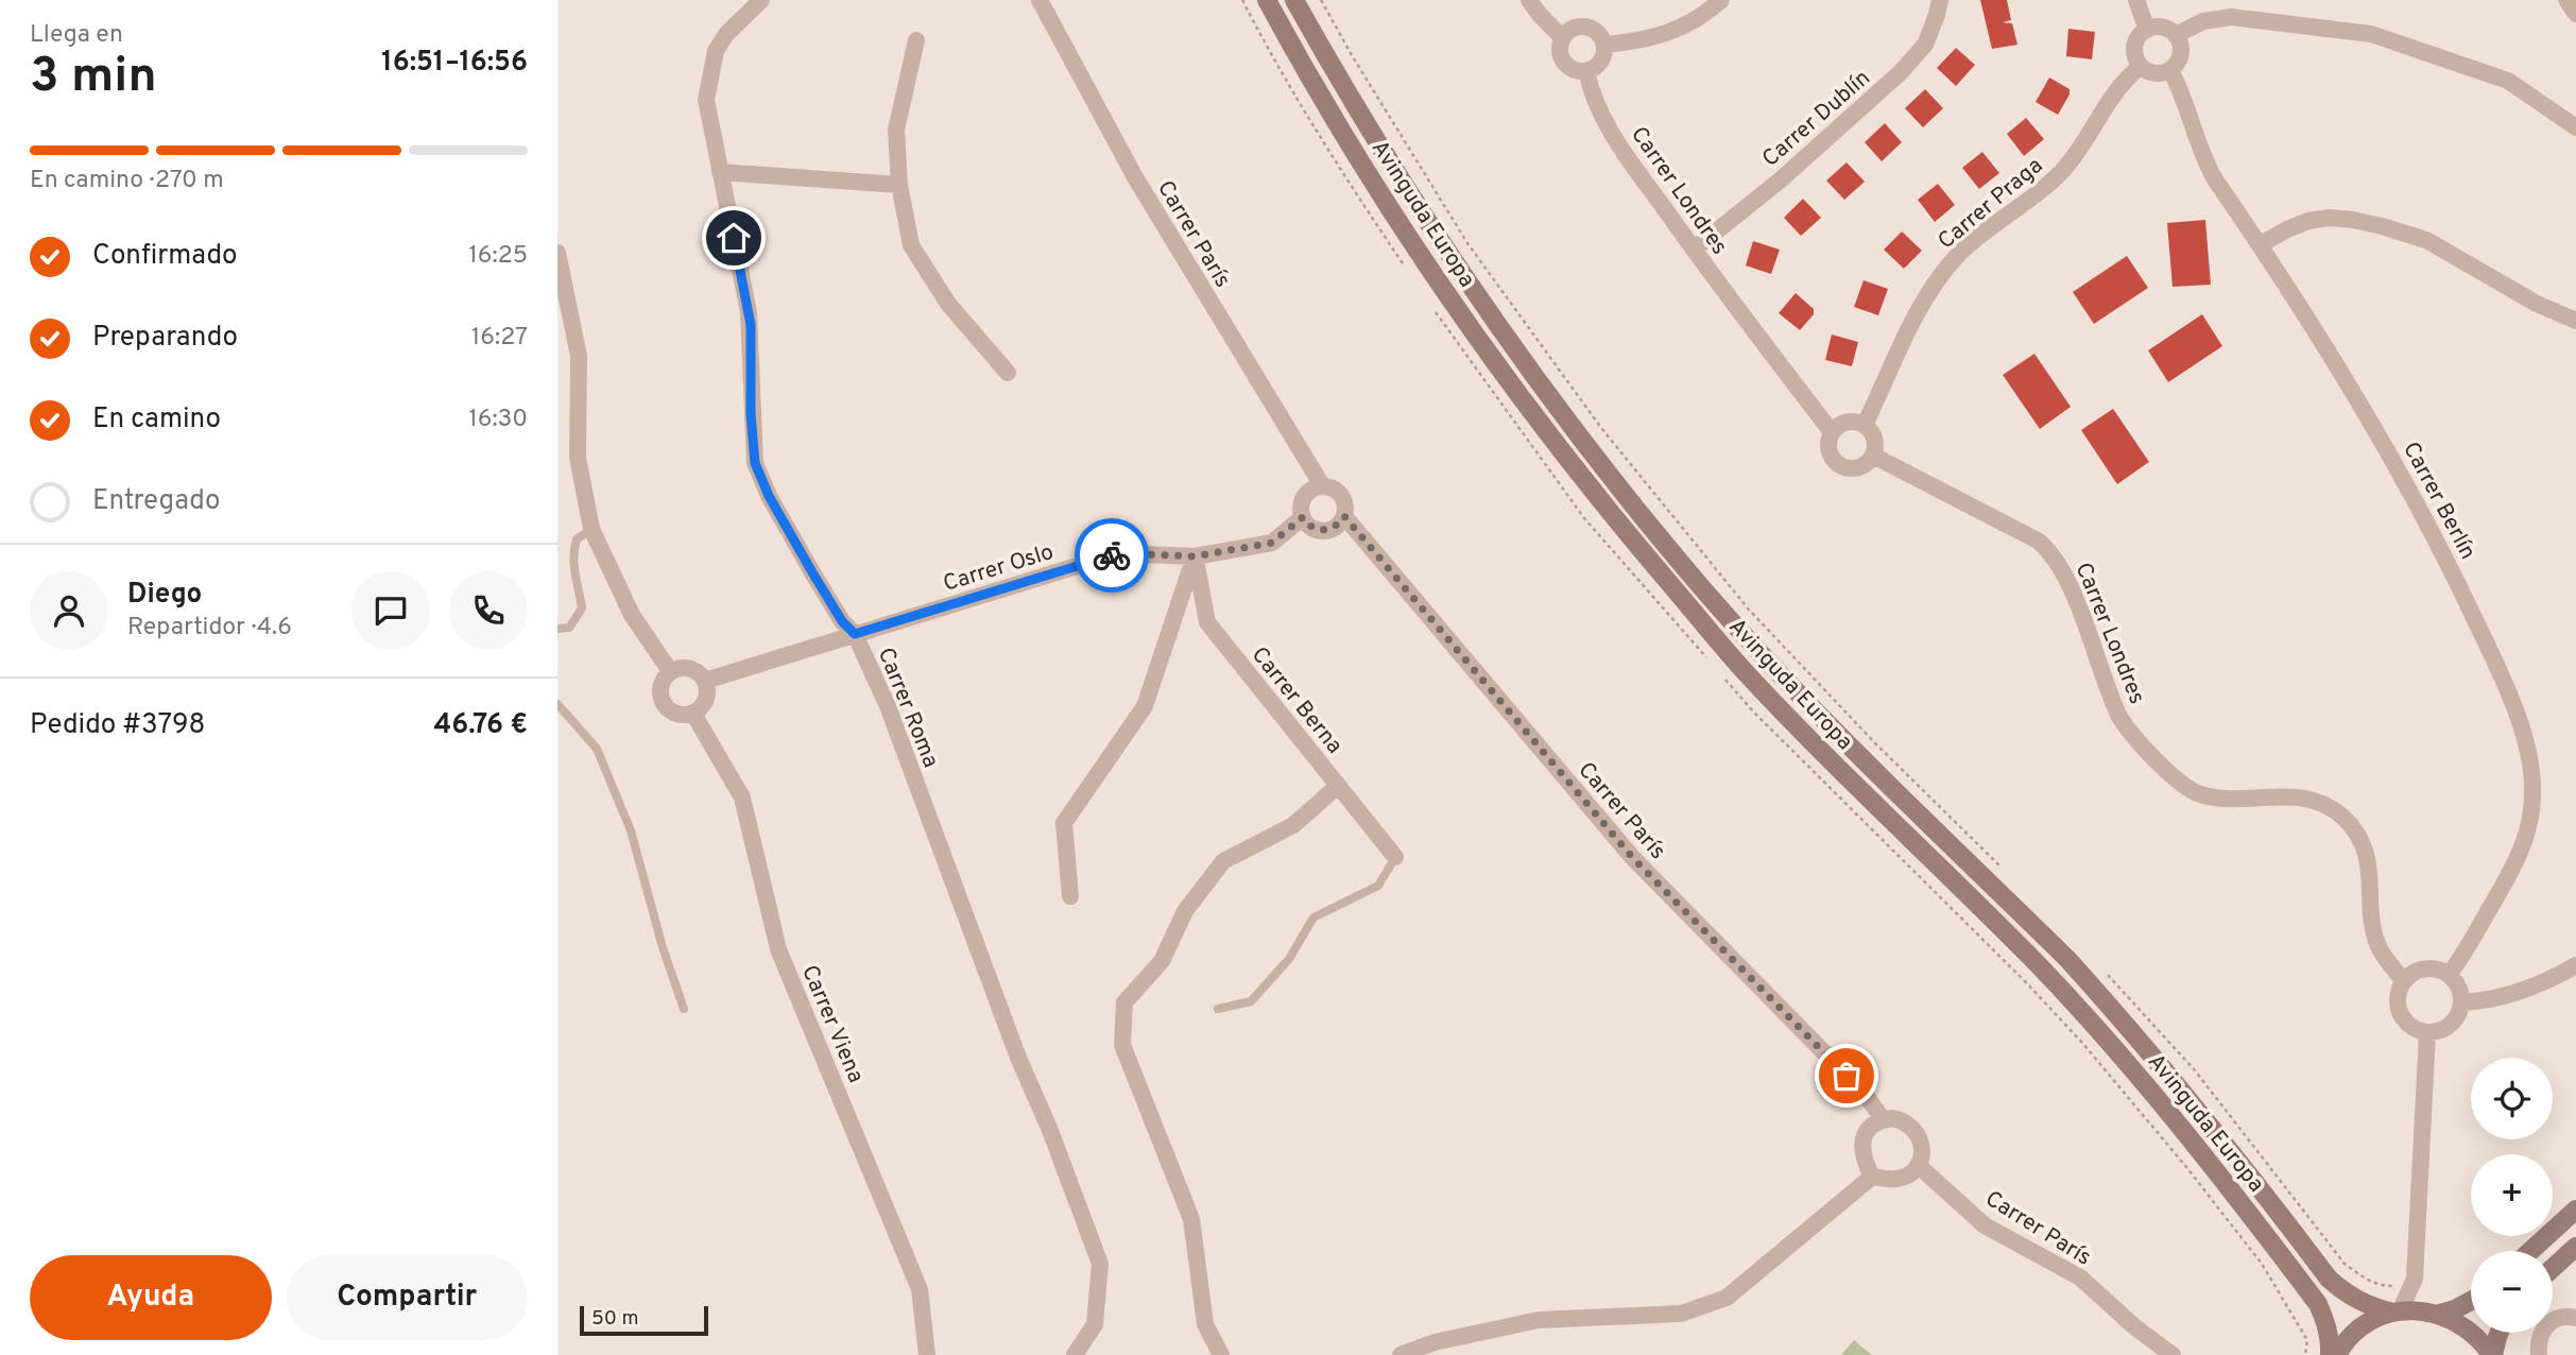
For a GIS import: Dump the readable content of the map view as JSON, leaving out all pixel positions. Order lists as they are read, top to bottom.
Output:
{
  "streets": {
    "main road": ["Avinguda Europa"],
    "street": [
      "Carrer Dublín",
      "Carrer Londres",
      "Carrer Praga",
      "Carrer París",
      "Carrer Berlín",
      "Carrer Oslo",
      "Carrer Berna",
      "Carrer Roma",
      "Carrer Viena"
    ]
  },
  "crossings": [
    ["Carrer Dublín", "Carrer Londres"],
    ["Carrer Londres", "Carrer Praga"],
    ["Carrer Londres", "Carrer Berlín"],
    ["Carrer Praga", "Carrer Berlín"],
    ["Carrer París", "Carrer Oslo"],
    ["Carrer Oslo", "Carrer Berna"],
    ["Carrer Oslo", "Carrer Roma"],
    ["Carrer Oslo", "Carrer Viena"]
  ],
  "scale_bar": "50 m",
  "page": {
    "heading": ["3 min", "Llega en", "16:51–16:56"],
    "panel": [
      "Diego",
      "Repartidor · 4.6",
      "Pedido #3798",
      "46.76 €"
    ],
    "bar": "En camino · 270 m",
    "list": [
      ["Confirmado", "16:25"],
      ["Preparando", "16:27"],
      ["En camino", "16:30"],
      "Entregado"
    ],
    "map_buttons": ["+", "−"],
    "buttons": ["Ayuda", "Compartir"],
    "scale": "50 m"
  }
}
